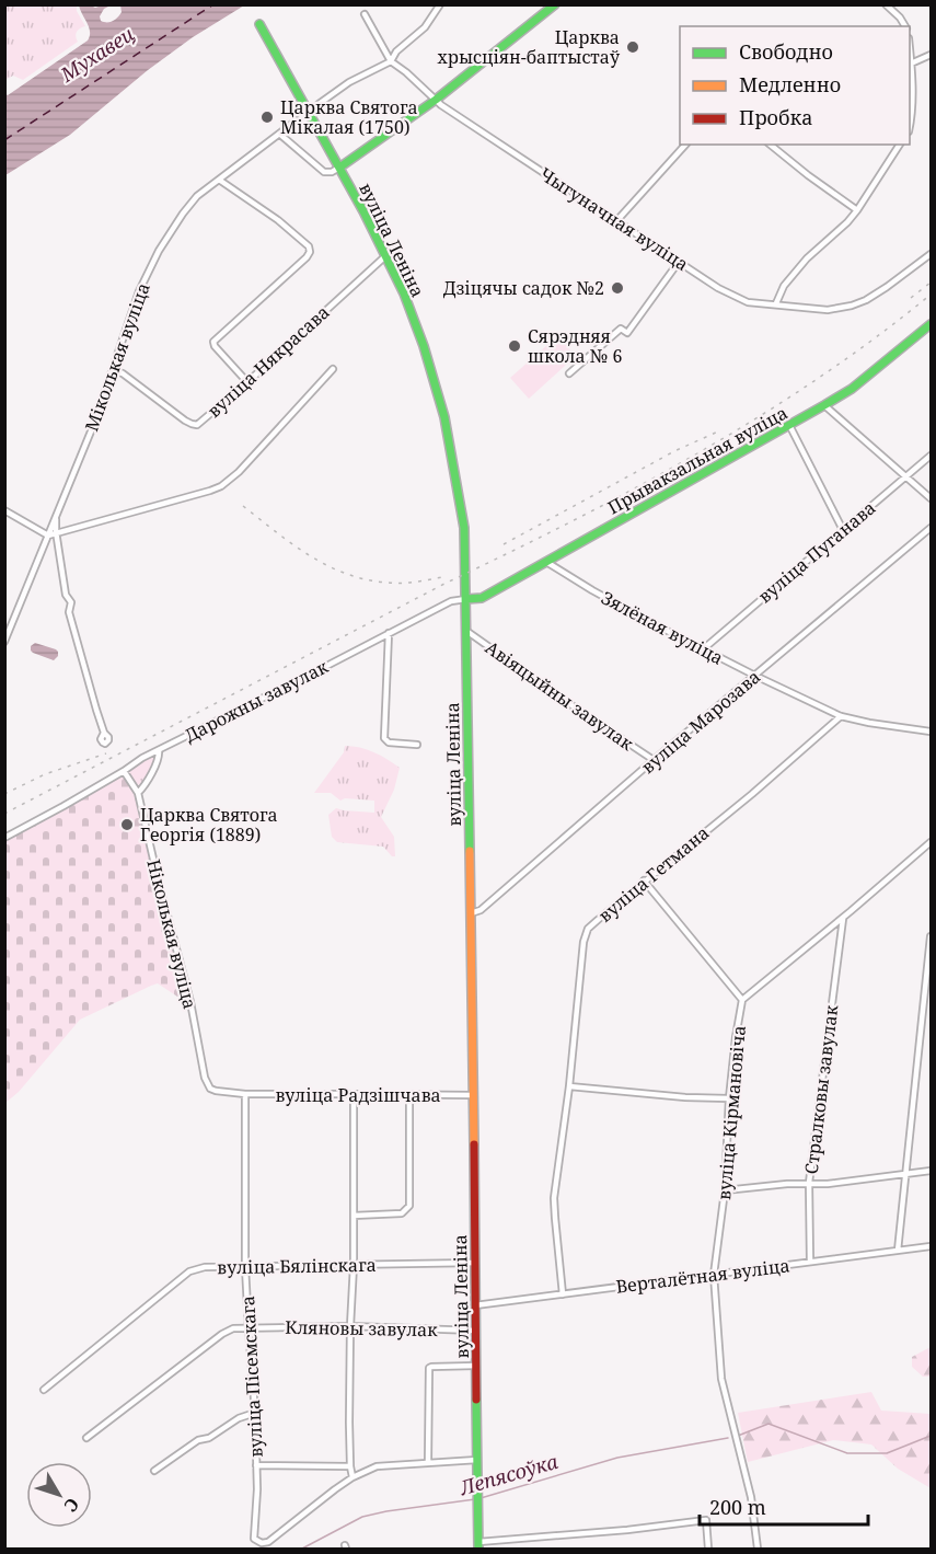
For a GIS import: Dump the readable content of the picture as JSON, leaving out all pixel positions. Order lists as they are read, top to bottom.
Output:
{
  "streets": {
    "main road": ["вуліца Леніна", "Прывакзальная вуліца"],
    "street": [
      "Чыгуначная вуліца",
      "Міколькая вуліца",
      "вуліца Някрасава",
      "вуліца Пуганава",
      "Зялёная вуліца",
      "Авіяцыйны завулак",
      "Дарожны завулак",
      "вуліца Марозава",
      "вуліца Гетмана",
      "Ніколькая вуліца",
      "Стралковы завулак",
      "вуліца Радзішчава",
      "вуліца Кірмановіча",
      "вуліца Бялінскага",
      "Верталётная вуліца",
      "Кляновы завулак",
      "вуліца Пісемскага"
    ]
  },
  "crossings": [
    ["вуліца Леніна", "вуліца Някрасава"],
    ["вуліца Леніна", "Прывакзальная вуліца"],
    ["вуліца Леніна", "Авіяцыйны завулак"],
    ["вуліца Леніна", "Дарожны завулак"],
    ["вуліца Леніна", "вуліца Марозава"],
    ["вуліца Леніна", "вуліца Радзішчава"],
    ["вуліца Леніна", "вуліца Бялінскага"],
    ["вуліца Леніна", "Верталётная вуліца"],
    ["вуліца Леніна", "Кляновы завулак"],
    ["Міколькая вуліца", "вуліца Някрасава"],
    ["Прывакзальная вуліца", "Зялёная вуліца"],
    ["Прывакзальная вуліца", "Дарожны завулак"],
    ["вуліца Пуганава", "Зялёная вуліца"],
    ["Зялёная вуліца", "вуліца Марозава"],
    ["Зялёная вуліца", "вуліца Гетмана"],
    ["Авіяцыйны завулак", "вуліца Марозава"],
    ["вуліца Гетмана", "Верталётная вуліца"],
    ["Ніколькая вуліца", "вуліца Радзішчава"],
    ["Ніколькая вуліца", "вуліца Пісемскага"],
    ["Стралковы завулак", "вуліца Кірмановіча"],
    ["Стралковы завулак", "Верталётная вуліца"],
    ["вуліца Радзішчава", "вуліца Пісемскага"],
    ["вуліца Кірмановіча", "Верталётная вуліца"],
    ["вуліца Бялінскага", "вуліца Пісемскага"],
    ["Кляновы завулак", "вуліца Пісемскага"]
  ],
  "water": ["Мухавец", "Лепясоўка"],
  "places": [
    "Царква хрысціян-баптыстаў",
    "Царква Святога Мікалая (1750)",
    "Дзіцячы садок №2",
    "Сярэдняя школа № 6",
    "Царква Святога Георгія (1889)"
  ],
  "legend": ["Свободно", "Медленно", "Пробка"],
  "scale_bar": "200 m",
  "north": "bottom right"
}
